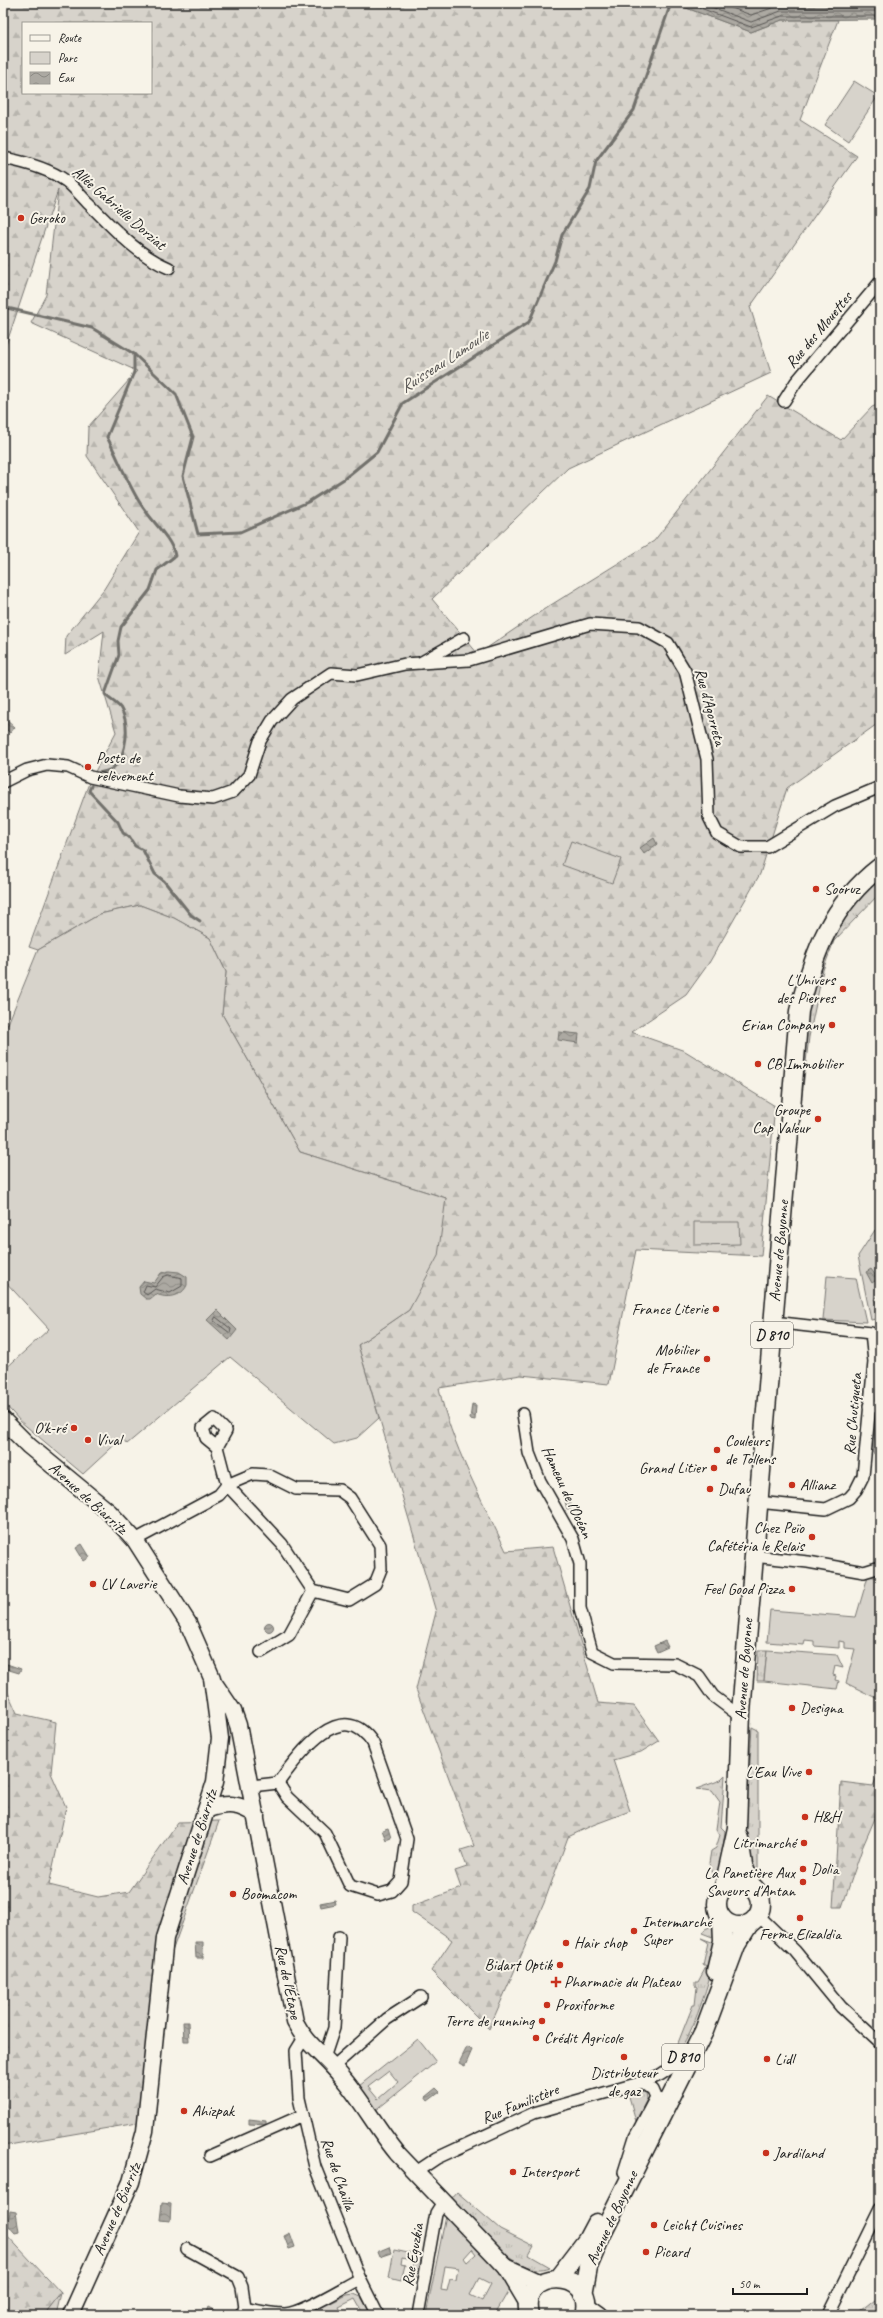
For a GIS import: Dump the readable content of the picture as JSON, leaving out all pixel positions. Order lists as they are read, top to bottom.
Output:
{
  "streets": {
    "main road": [
      "Avenue de Bayonne",
      "D 810",
      "Avenue de Biarritz",
      "Rue de l'Étape"
    ],
    "street": [
      "Allée Gabrielle Dorziat",
      "Rue des Mouettes",
      "Rue d'Agorreta",
      "Rue Chutiqueta",
      "Hameau de l'Océan",
      "Rue Familistère",
      "Rue de Chailla",
      "Rue Eguzkia"
    ]
  },
  "crossings": [
    ["Avenue de Bayonne", "D 810"],
    ["Avenue de Bayonne", "Rue Chutiqueta"],
    ["Avenue de Bayonne", "Hameau de l'Océan"],
    ["Avenue de Bayonne", "Rue Familistère"],
    ["Avenue de Biarritz", "Rue de l'Étape"],
    ["Rue de l'Étape", "Rue Familistère"],
    ["Rue de l'Étape", "Rue de Chailla"],
    ["Rue de l'Étape", "Rue Eguzkia"]
  ],
  "water": ["Ruisseau Lamoulie"],
  "places": {
    "other": [
      "Geroko",
      "Poste de relèvement",
      "Sooruz",
      "L'Univers des Pierres",
      "Erian Company",
      "CB Immobilier",
      "Groupe Cap Valeur",
      "France Literie",
      "Mobilier de France",
      "O'k-ré",
      "Vival",
      "Couleurs de Tollens",
      "Grand Litier",
      "Allianz",
      "Dufau",
      "Chez Peïo Cafétéria le Relais",
      "LV Laverie",
      "Feel Good Pizza",
      "Designa",
      "L'Eau Vive",
      "H&H",
      "Litrimarché",
      "Dolia",
      "La Panetière Aux Saveurs d'Antan",
      "Boomacom",
      "Ferme Elizaldia",
      "Intermarché Super",
      "Hair shop",
      "Bidart Optik",
      "Proxiforme",
      "Terre de running",
      "Crédit Agricole",
      "Distributeur de gaz",
      "Lidl",
      "Ahizpak",
      "Jardiland",
      "Intersport",
      "Leicht Cuisines",
      "Picard"
    ],
    "health": ["Pharmacie du Plateau"]
  },
  "legend": ["Route", "Parc", "Eau"],
  "scale_bar": "50 m"
}
